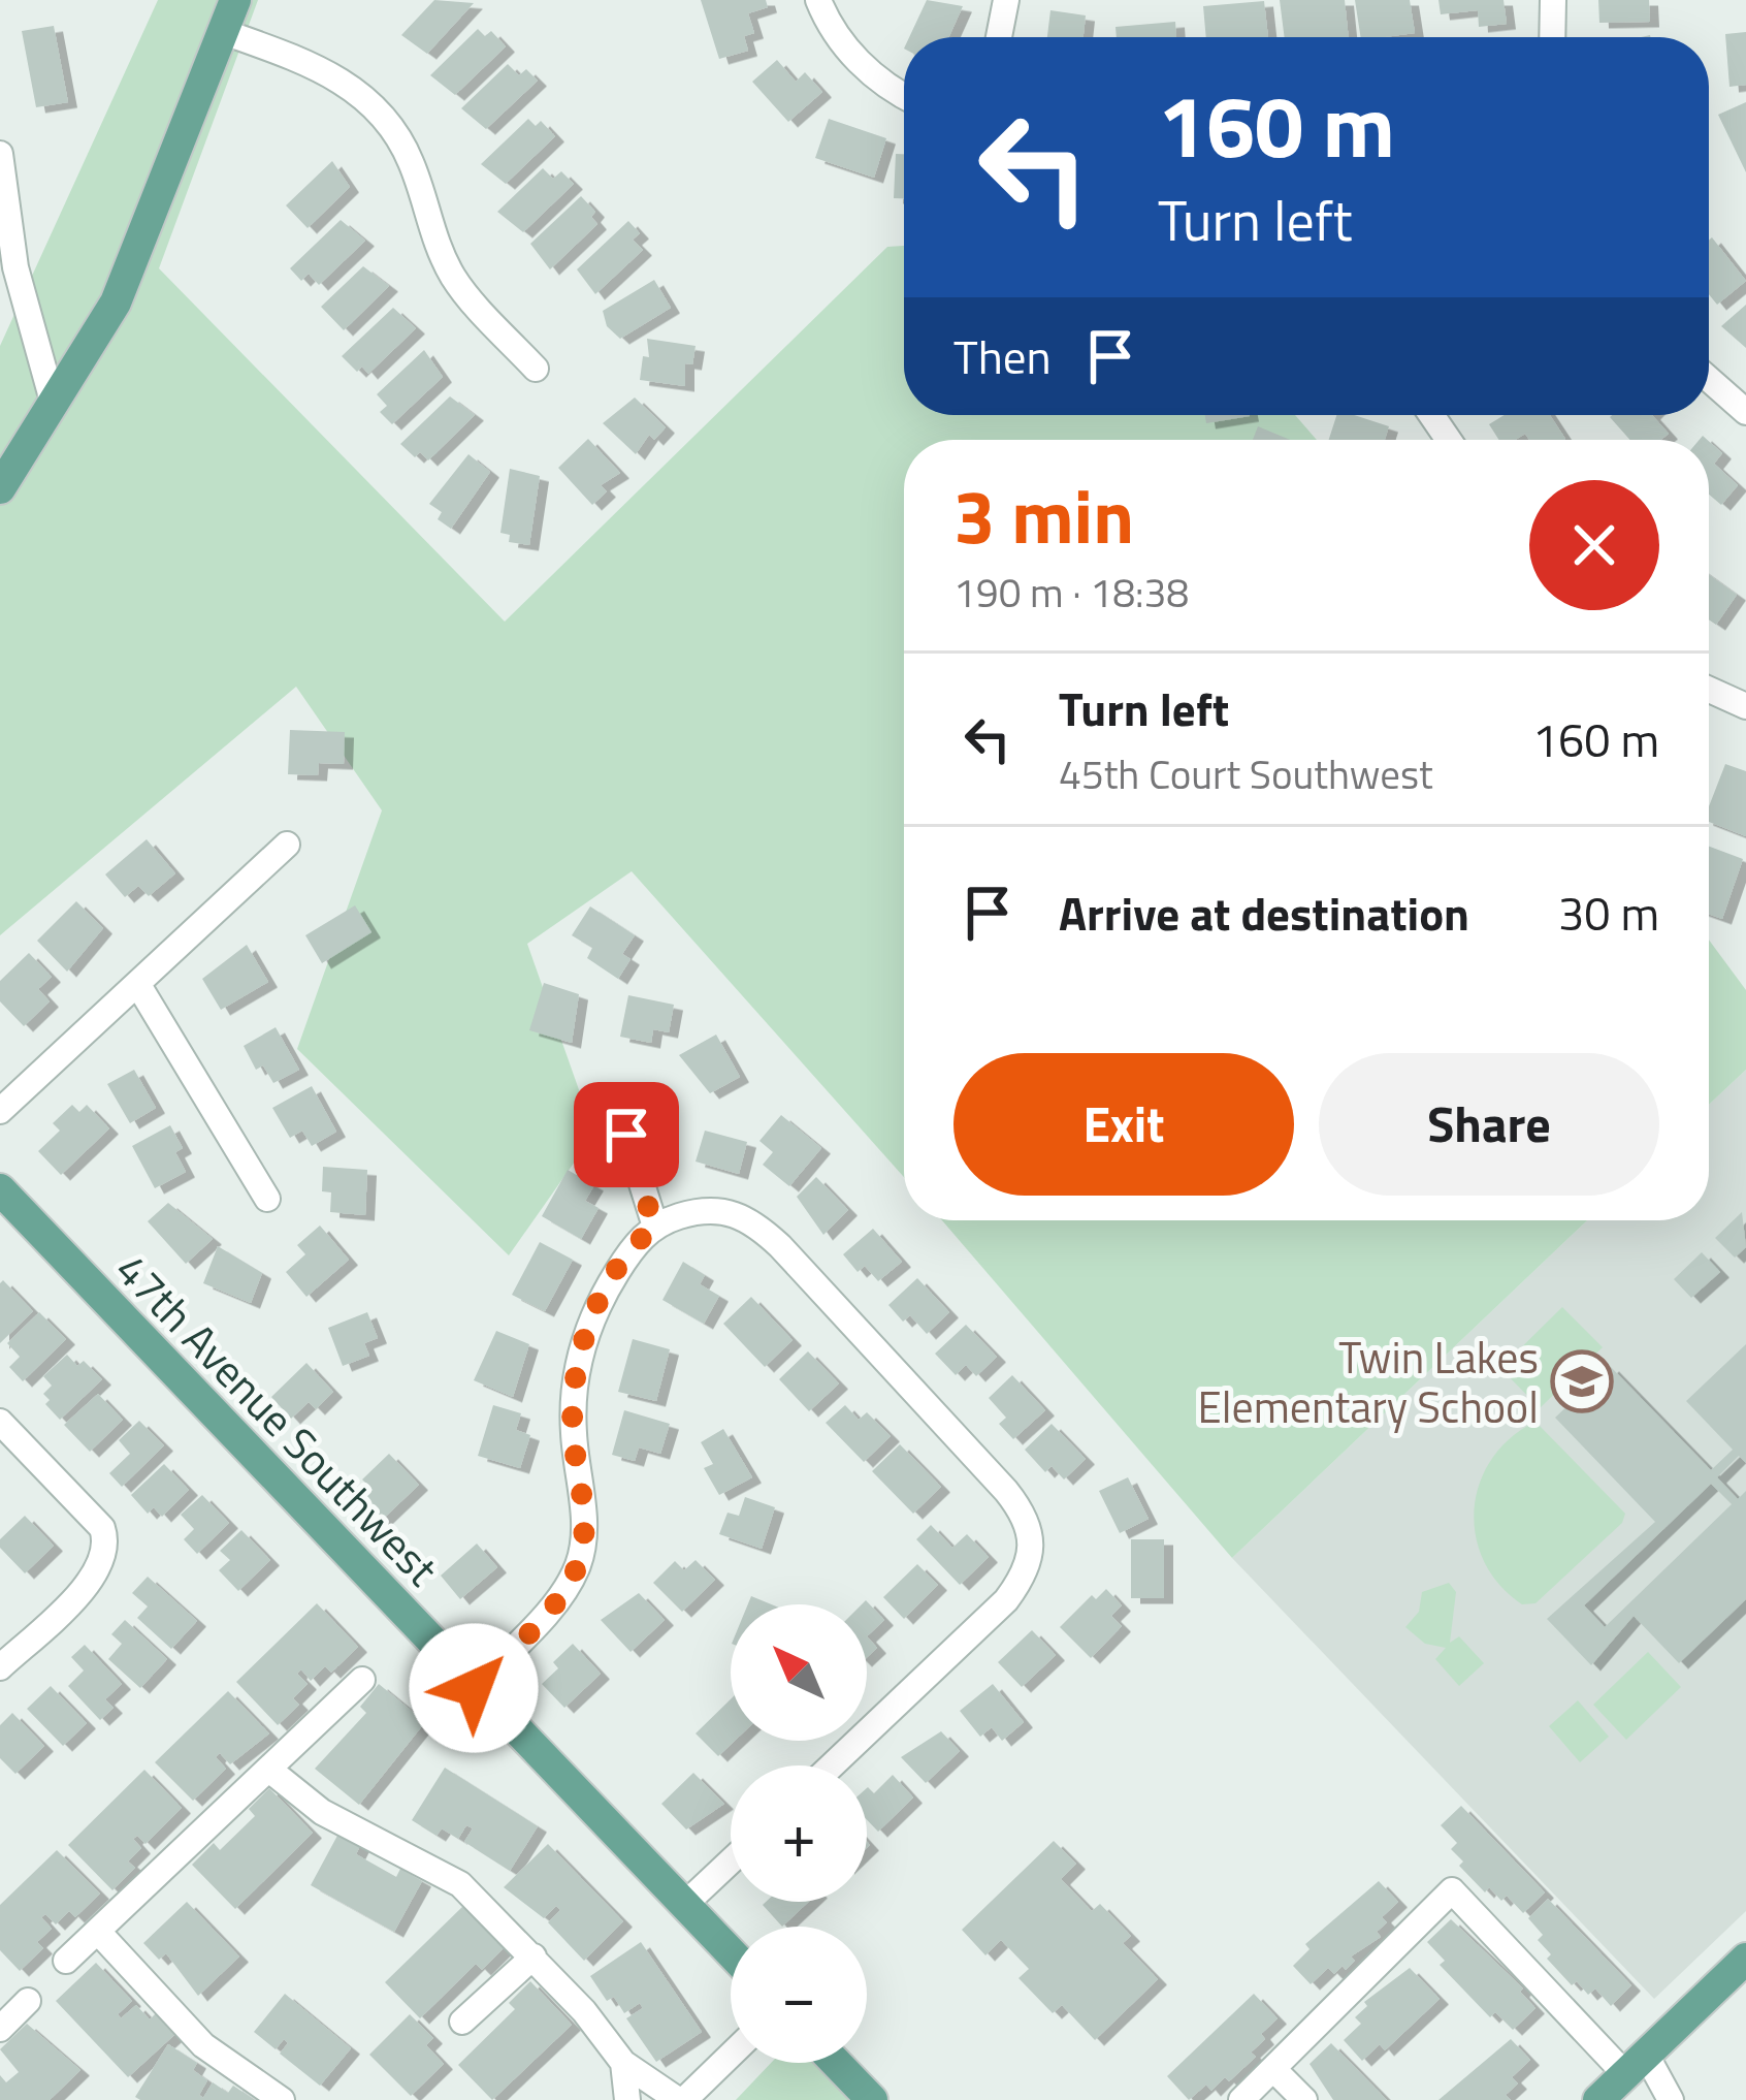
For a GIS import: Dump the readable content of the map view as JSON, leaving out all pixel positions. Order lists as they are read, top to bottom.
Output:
{
  "streets": {
    "main road": ["47th Avenue Southwest"]
  },
  "places": {
    "school or university": ["Twin Lakes Elementary School"]
  },
  "north": "top left",
  "page": {
    "turn": ["160 m", "Turn left"],
    "then": "Then",
    "heading": ["3 min", "190 m · 18:38"],
    "list": [
      {
        "name": "Turn left",
        "note": "45th Court Southwest",
        "value": "160 m"
      },
      {
        "name": "Arrive at destination",
        "value": "30 m"
      }
    ],
    "buttons": ["Exit", "Share"],
    "map_buttons": ["+", "−"]
  }
}
